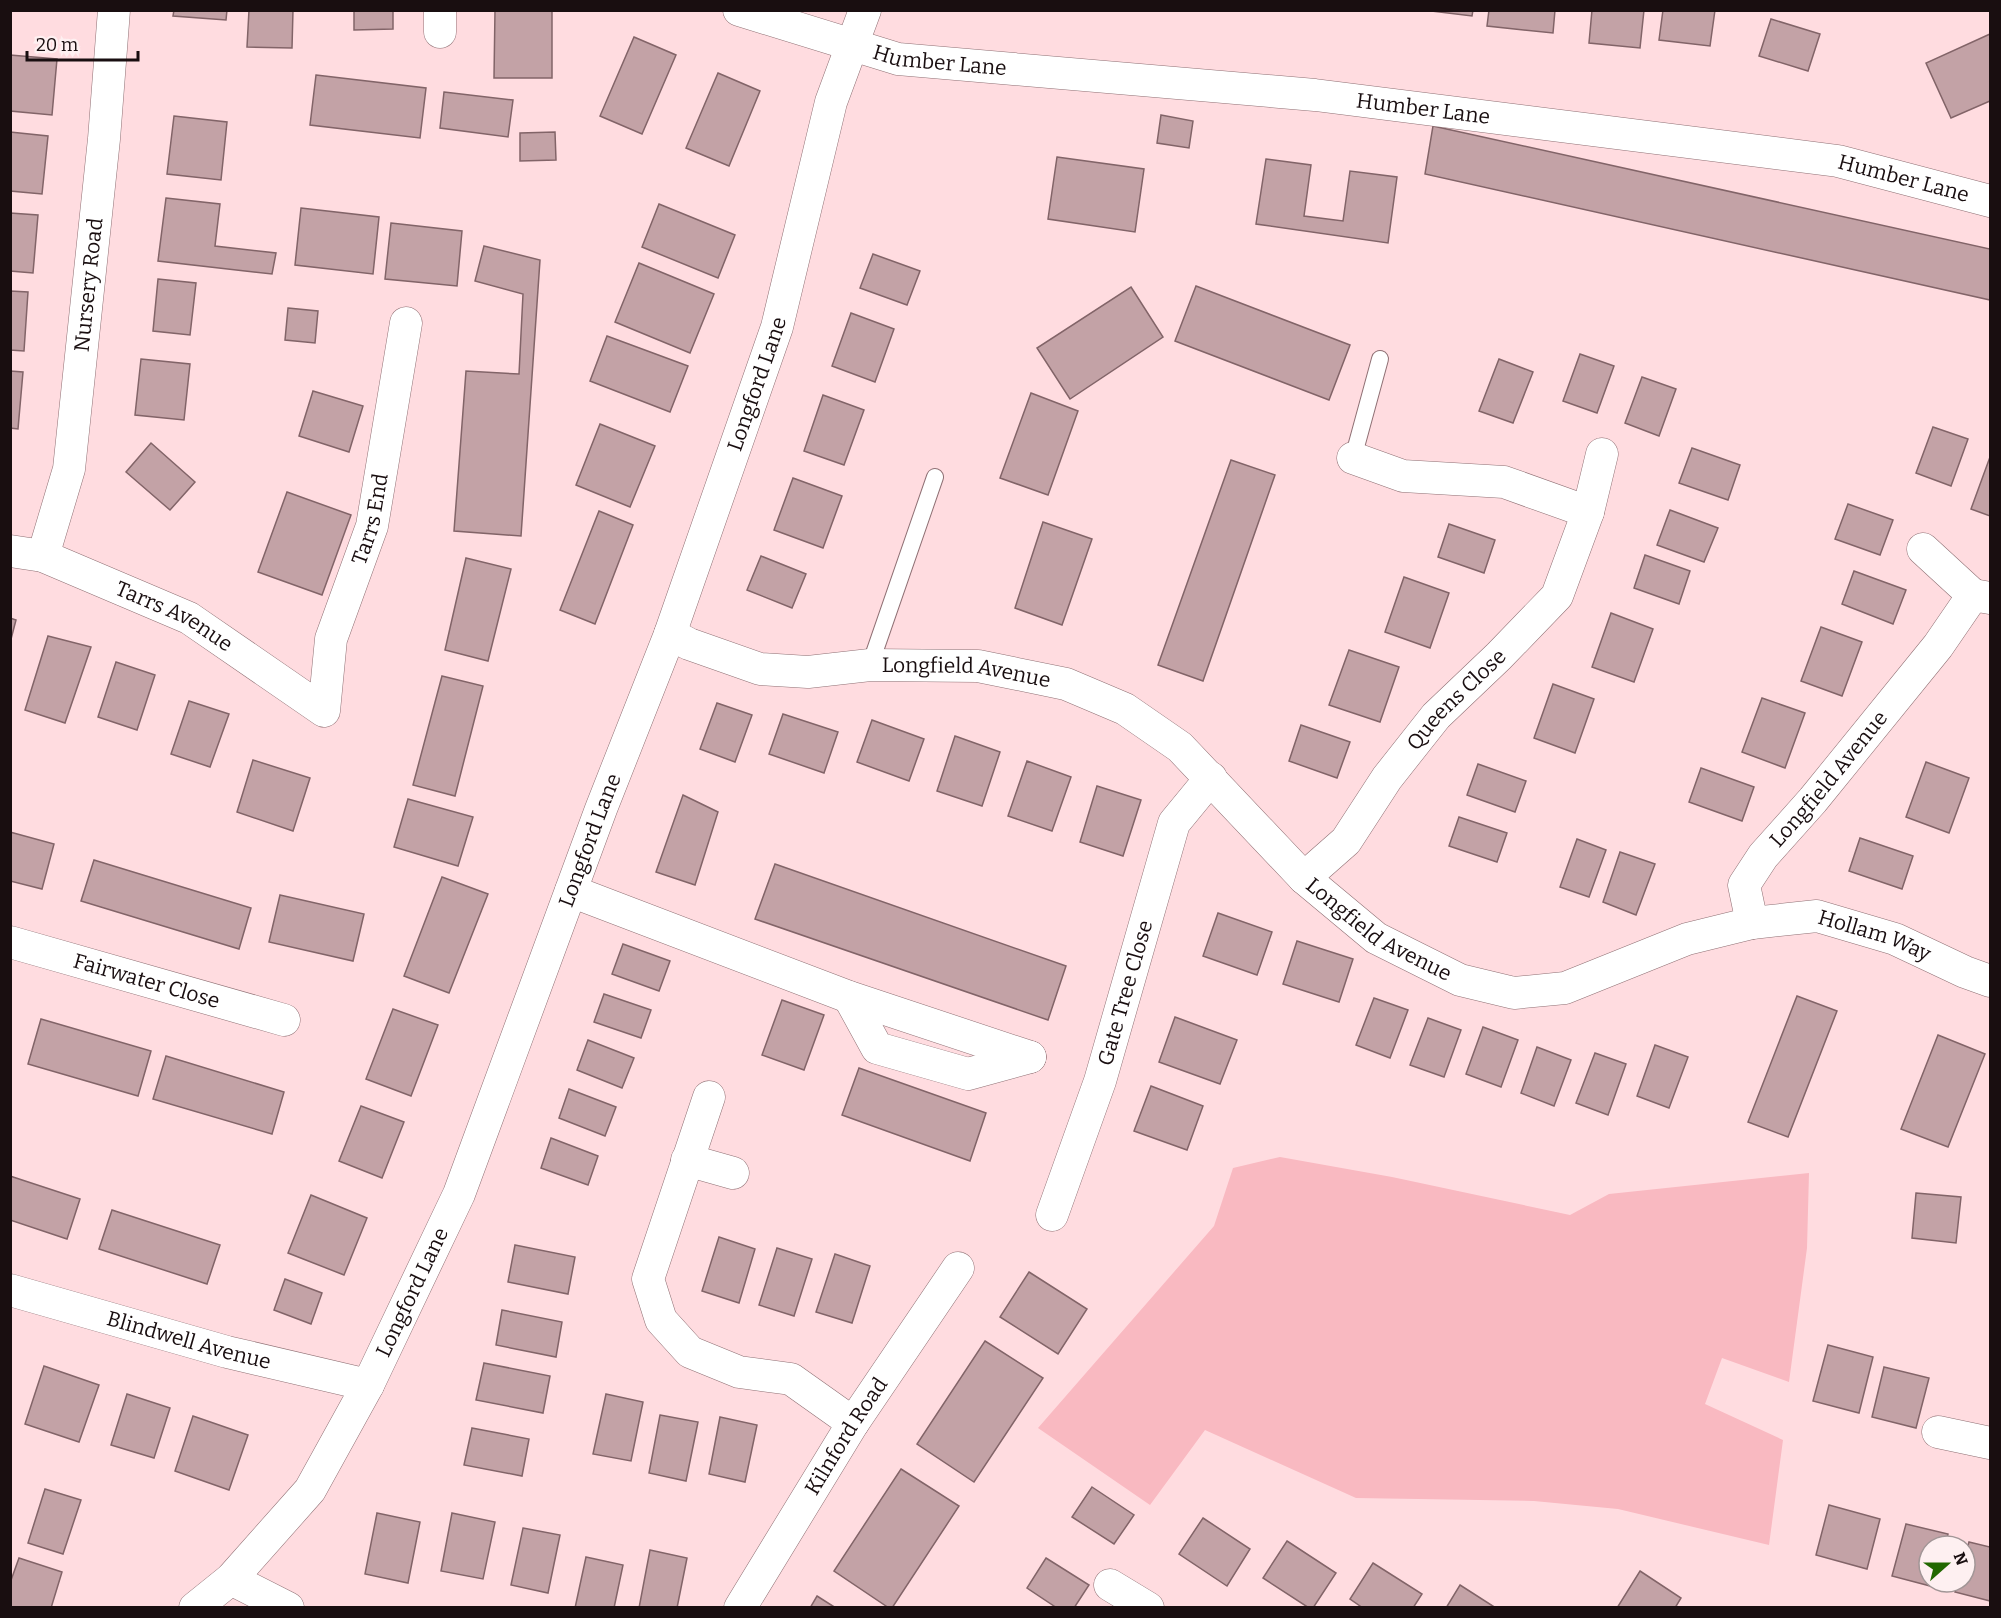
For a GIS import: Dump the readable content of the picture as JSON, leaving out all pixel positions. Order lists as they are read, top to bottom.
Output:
{
  "streets": {
    "street": [
      "Humber Lane",
      "Nursery Road",
      "Longford Lane",
      "Tarrs End",
      "Tarrs Avenue",
      "Longfield Avenue",
      "Queens Close",
      "Hollam Way",
      "Fairwater Close",
      "Gate Tree Close",
      "Blindwell Avenue",
      "Kilnford Road"
    ]
  },
  "crossings": [
    ["Humber Lane", "Longford Lane"],
    ["Nursery Road", "Tarrs Avenue"],
    ["Longford Lane", "Longfield Avenue"],
    ["Longford Lane", "Blindwell Avenue"],
    ["Tarrs End", "Tarrs Avenue"],
    ["Longfield Avenue", "Queens Close"],
    ["Longfield Avenue", "Hollam Way"],
    ["Longfield Avenue", "Gate Tree Close"]
  ],
  "scale_bar": "20 m",
  "north": "right"
}
